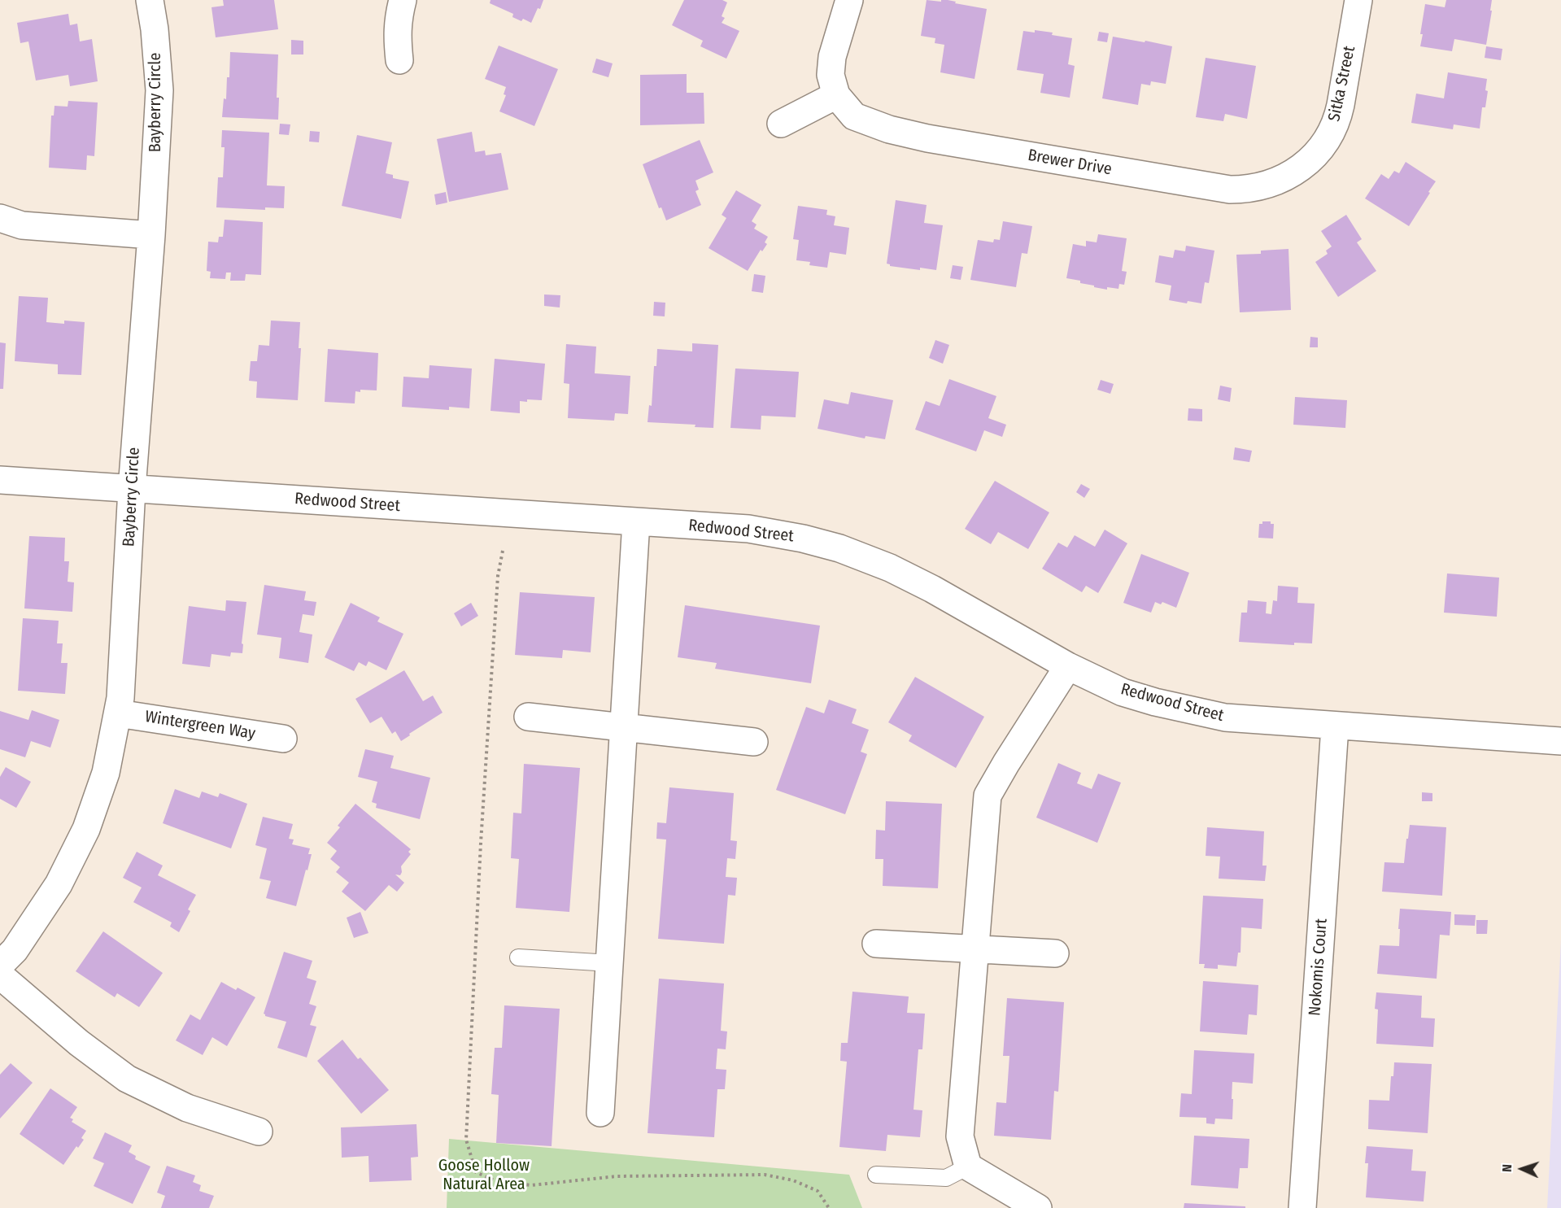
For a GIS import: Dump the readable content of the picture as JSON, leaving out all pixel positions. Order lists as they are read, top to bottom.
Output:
{
  "streets": {
    "street": [
      "Sitka Street",
      "Bayberry Circle",
      "Brewer Drive",
      "Redwood Street",
      "Wintergreen Way",
      "Nokomis Court"
    ]
  },
  "crossings": [
    ["Sitka Street", "Brewer Drive"],
    ["Bayberry Circle", "Redwood Street"],
    ["Bayberry Circle", "Wintergreen Way"],
    ["Redwood Street", "Nokomis Court"]
  ],
  "parks": ["Goose Hollow Natural Area"],
  "north": "left"
}
